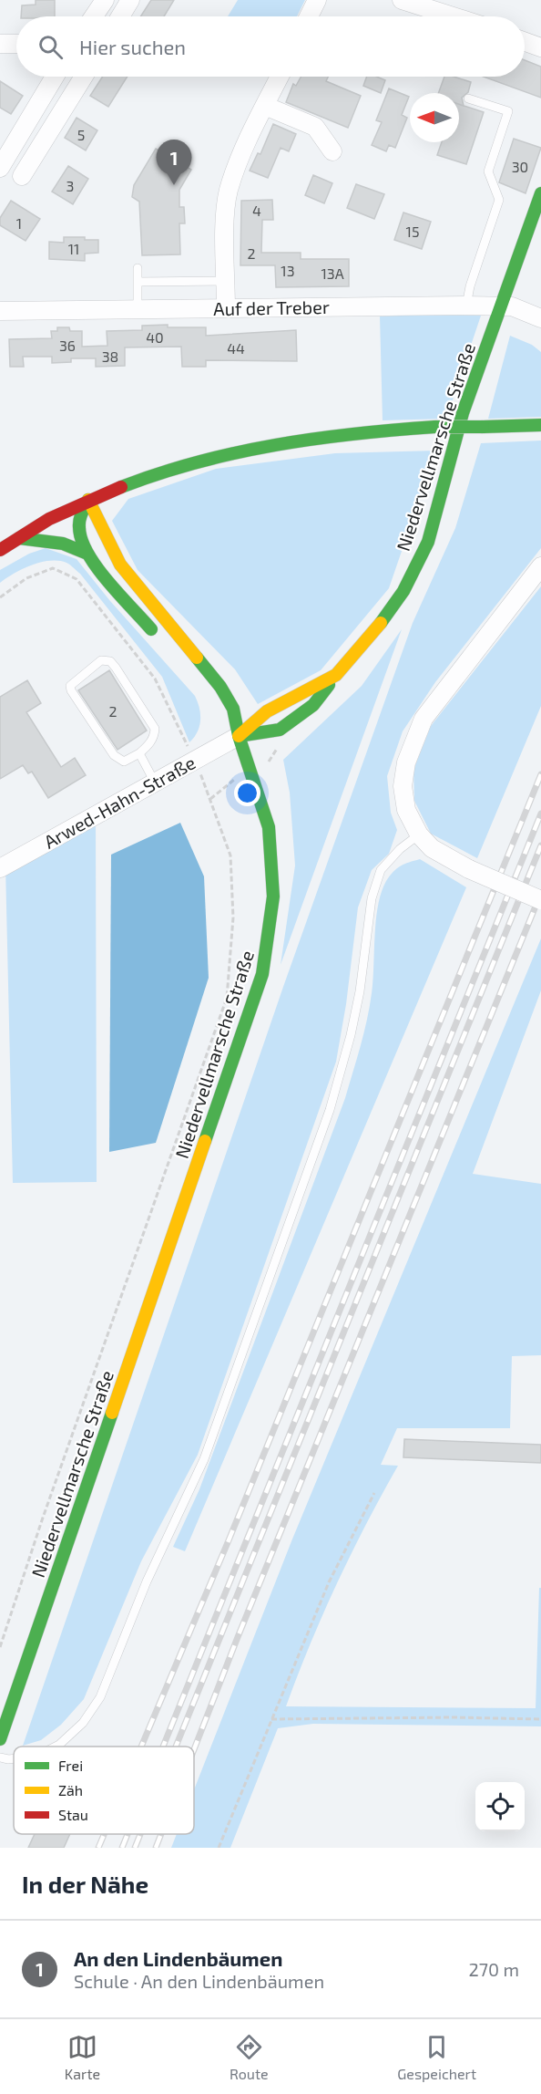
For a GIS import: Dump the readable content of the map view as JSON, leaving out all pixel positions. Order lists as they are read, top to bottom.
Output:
{
  "streets": {
    "main road": ["Niedervellmarsche Straße"],
    "street": ["Auf der Treber", "Arwed-Hahn-Straße"]
  },
  "crossings": [
    ["Auf der Treber", "Niedervellmarsche Straße"],
    ["Niedervellmarsche Straße", "Arwed-Hahn-Straße"]
  ],
  "house_numbers": [
    "5",
    "30",
    "3",
    "4",
    "1",
    "15",
    "11",
    "2",
    "13",
    "13A",
    "40",
    "36",
    "44",
    "38",
    "2"
  ],
  "legend": ["Frei", "Zäh", "Stau"],
  "north": "left",
  "page": {
    "search": "Hier suchen",
    "pins": "1",
    "heading": "In der Nähe",
    "list": [
      {
        "mark": "1",
        "name": "An den Lindenbäumen",
        "note": "Schule · An den Lindenbäumen",
        "value": "270 m"
      }
    ],
    "nav": ["Karte", "Route", "Gespeichert"]
  }
}
